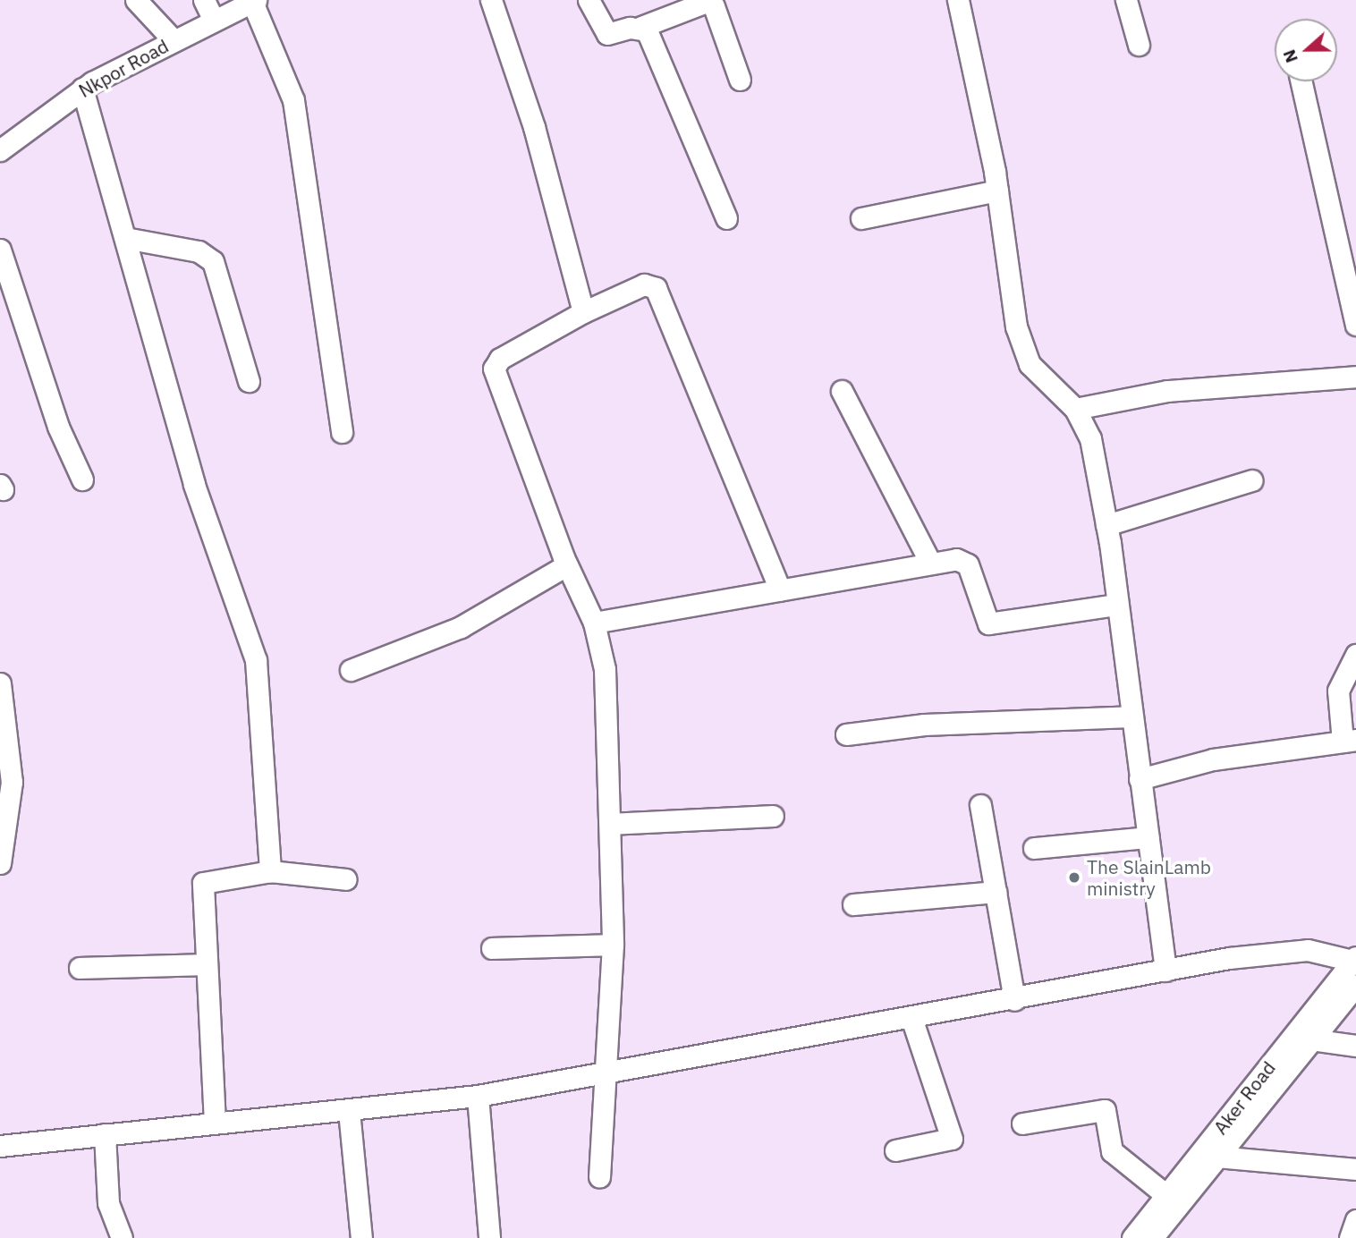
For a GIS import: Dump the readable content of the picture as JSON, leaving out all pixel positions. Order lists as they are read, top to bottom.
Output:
{
  "streets": {
    "street": ["Nkpor Road", "Aker Road"]
  },
  "places": ["The SlainLamb ministry"],
  "north": "left"
}
